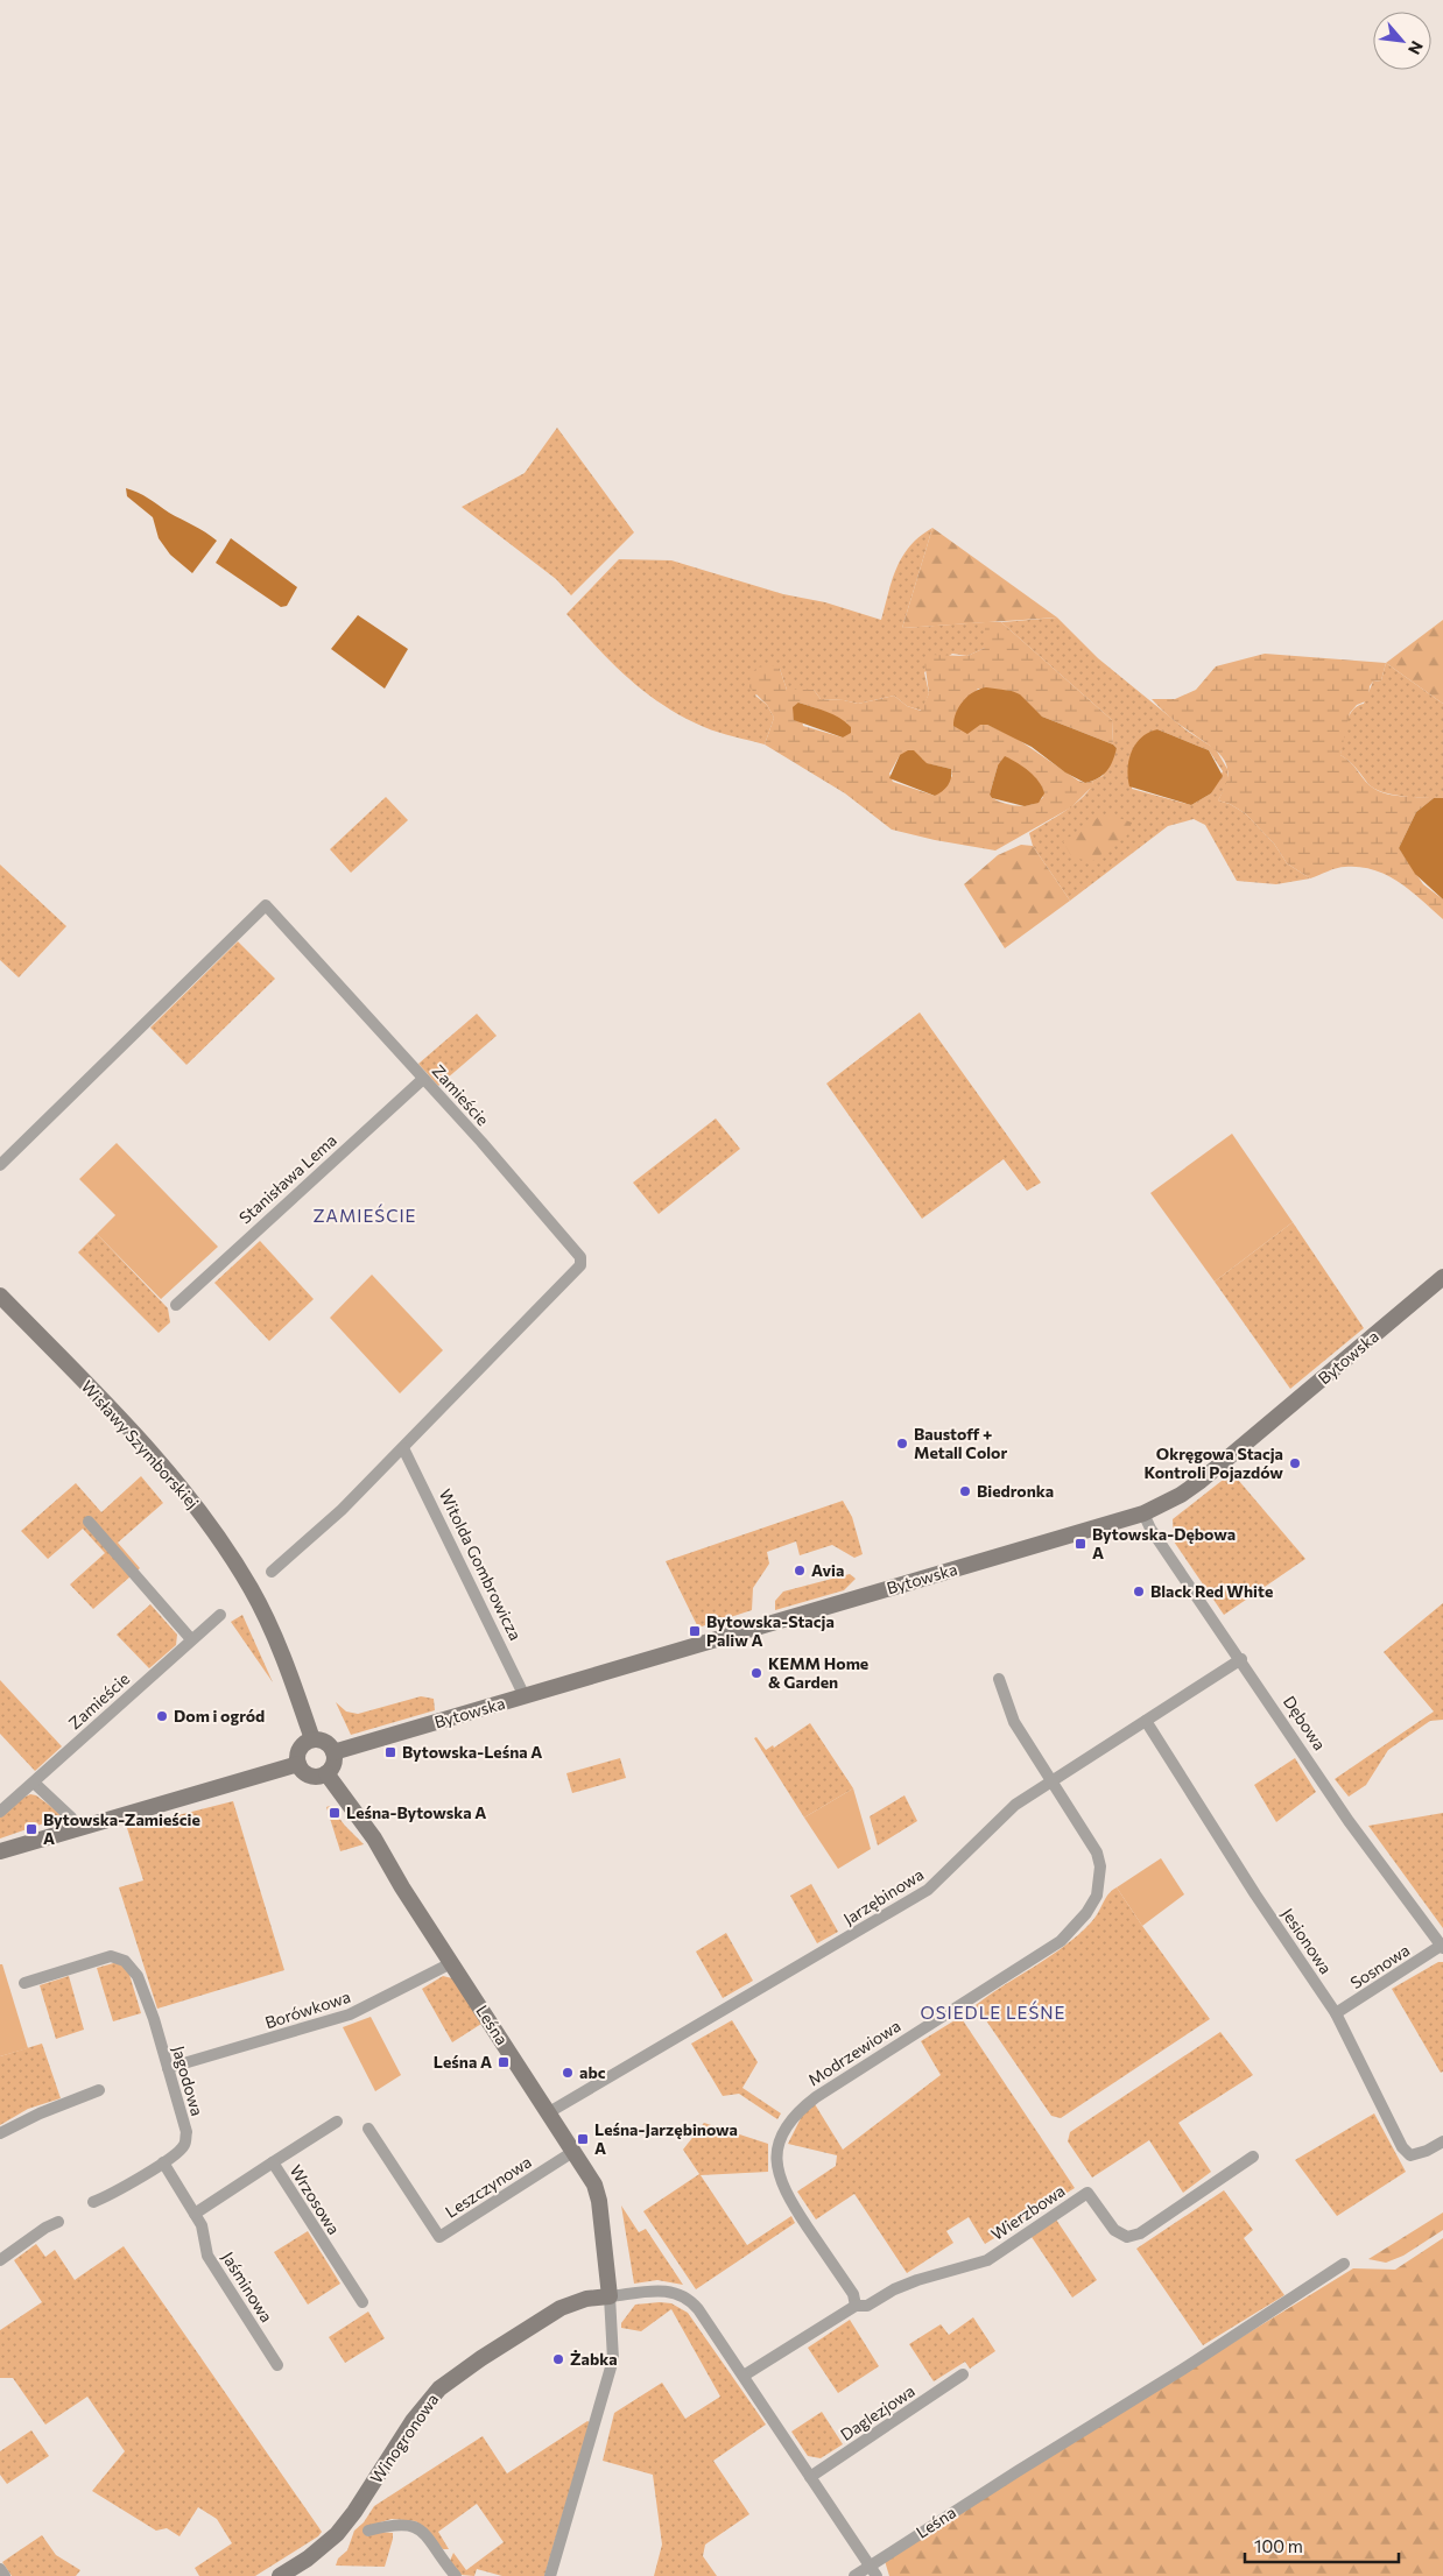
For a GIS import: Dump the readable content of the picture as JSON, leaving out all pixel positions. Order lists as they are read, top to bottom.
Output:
{
  "streets": {
    "main road": [
      "Bytowska",
      "Wisławy Szymborskiej",
      "Leśna",
      "Winogronowa"
    ],
    "street": [
      "Zamieście",
      "Stanisława Lema",
      "Witolda Gombrowicza",
      "Dębowa",
      "Jarzębinowa",
      "Jesionowa",
      "Sosnowa",
      "Borówkowa",
      "Modrzewiowa",
      "Jagodowa",
      "Leszczynowa",
      "Wrzosowa",
      "Wierzbowa",
      "Jaśminowa",
      "Daglezjowa"
    ]
  },
  "crossings": [
    ["Zamieście", "Stanisława Lema"],
    ["Zamieście", "Witolda Gombrowicza"],
    ["Bytowska", "Wisławy Szymborskiej"],
    ["Bytowska", "Witolda Gombrowicza"],
    ["Bytowska", "Dębowa"],
    ["Bytowska", "Leśna"],
    ["Wisławy Szymborskiej", "Leśna"],
    ["Dębowa", "Jarzębinowa"],
    ["Dębowa", "Sosnowa"],
    ["Jarzębinowa", "Jesionowa"],
    ["Jarzębinowa", "Leśna"],
    ["Jarzębinowa", "Modrzewiowa"],
    ["Jesionowa", "Sosnowa"],
    ["Borówkowa", "Leśna"],
    ["Borówkowa", "Jagodowa"],
    ["Leśna", "Leszczynowa"],
    ["Leśna", "Winogronowa"],
    ["Modrzewiowa", "Wierzbowa"],
    ["Jagodowa", "Jaśminowa"],
    ["Wrzosowa", "Jaśminowa"]
  ],
  "districts": ["ZAMIEŚCIE", "OSIEDLE LEŚNE"],
  "places": {
    "other": [
      "Baustoff + Metall Color",
      "Okręgowa Stacja Kontroli Pojazdów",
      "Biedronka",
      "Avia",
      "Black Red White",
      "KEMM Home & Garden",
      "Dom i ogród",
      "abc",
      "Żabka"
    ],
    "transit": [
      "Bytowska-Dębowa A",
      "Bytowska-Stacja Paliw A",
      "Bytowska-Leśna A",
      "Leśna-Bytowska A",
      "Bytowska-Zamieście A",
      "Leśna A",
      "Leśna-Jarzębinowa A"
    ]
  },
  "scale_bar": "100 m",
  "north": "bottom right"
}
